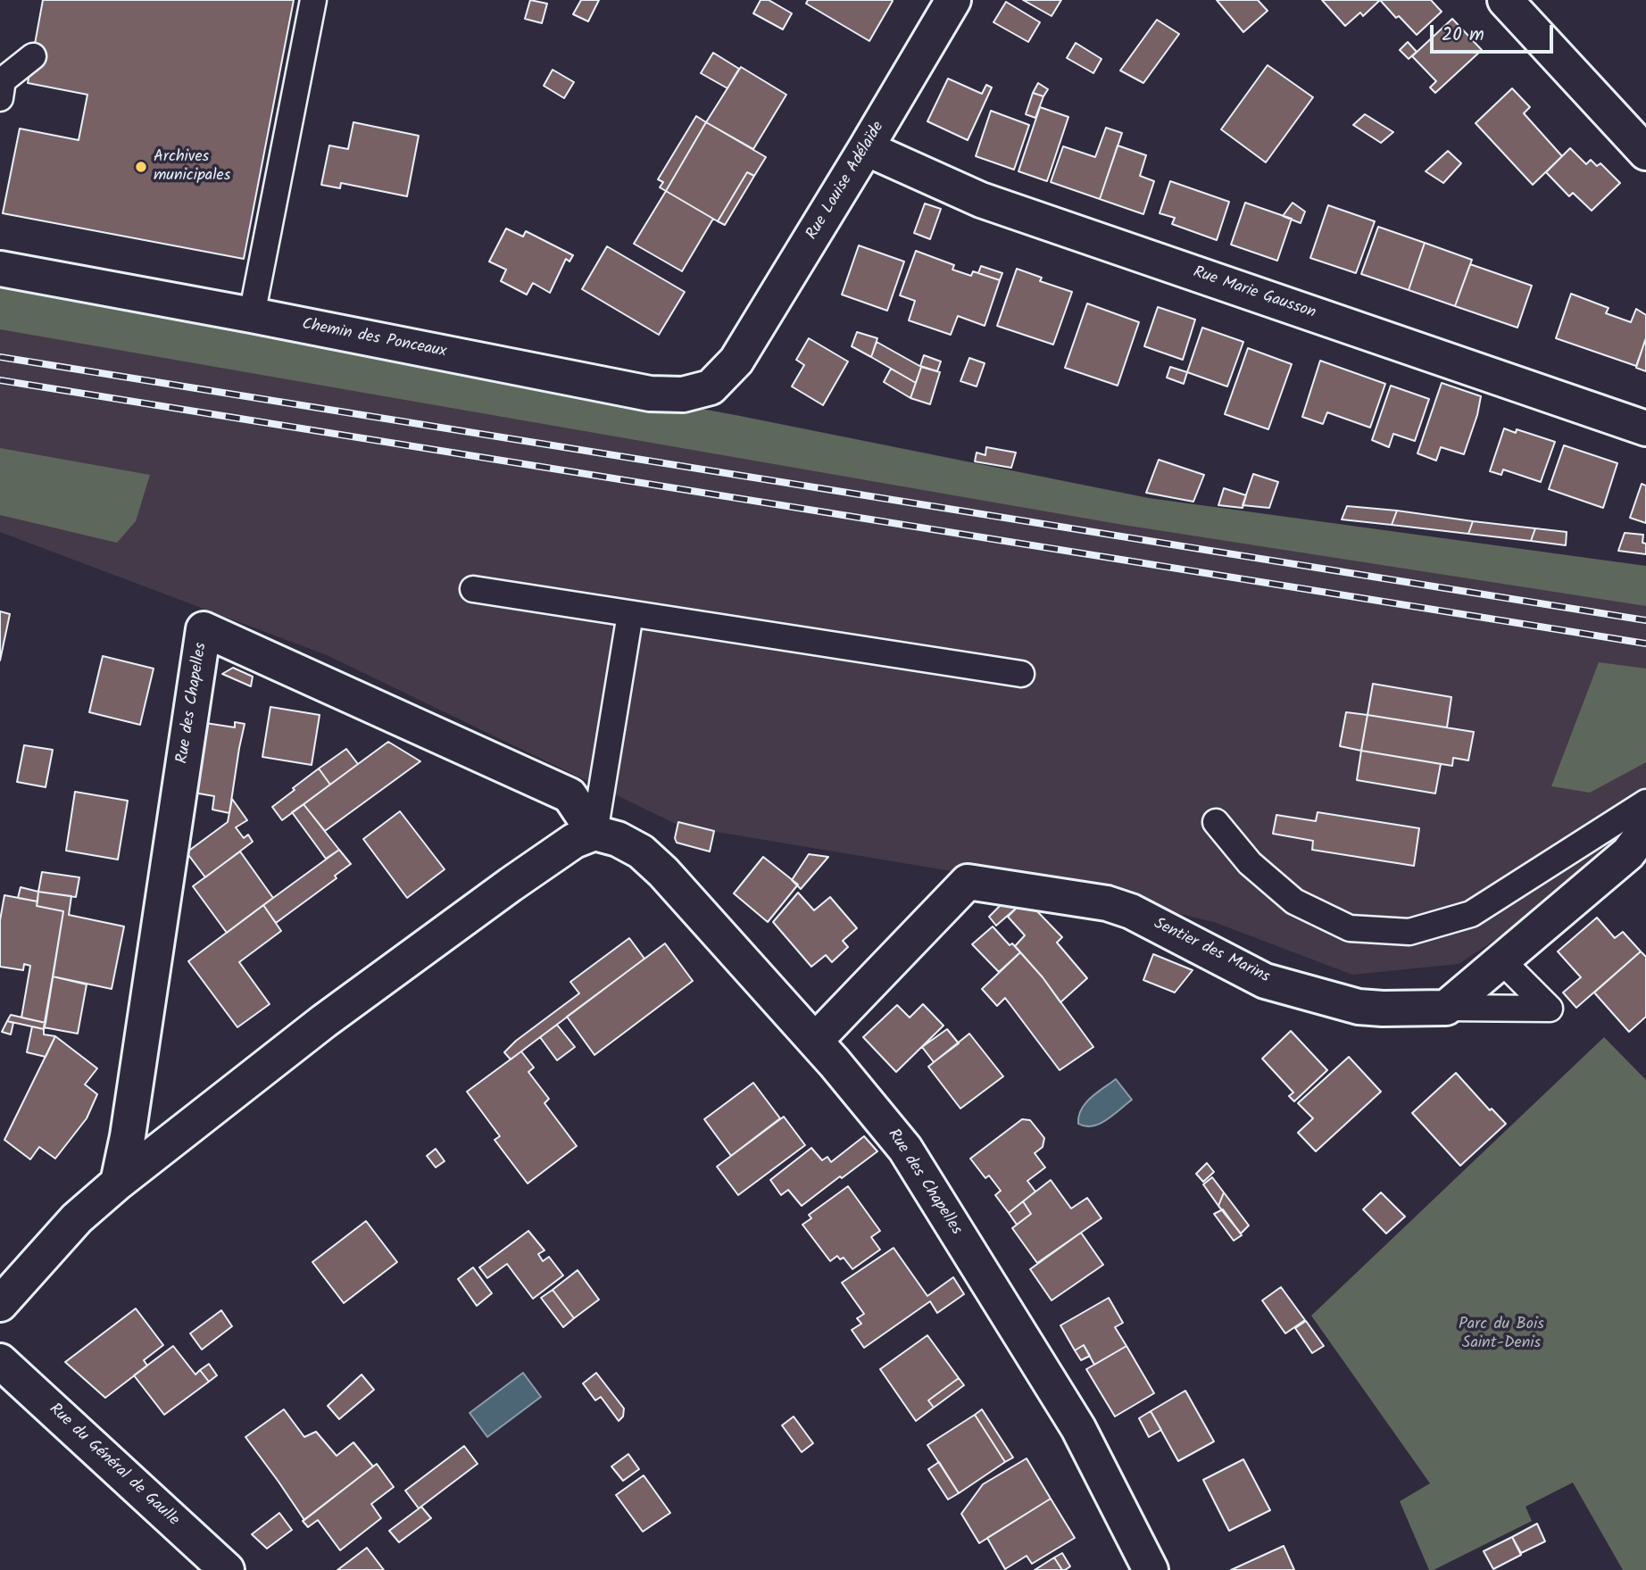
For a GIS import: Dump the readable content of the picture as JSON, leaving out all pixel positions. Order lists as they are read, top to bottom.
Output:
{
  "streets": {
    "street": [
      "Rue Louise Adélaïde",
      "Rue Marie Gausson",
      "Chemin des Ponceaux",
      "Rue des Chapelles",
      "Sentier des Marins",
      "Rue du Général de Gaulle"
    ]
  },
  "crossings": [
    ["Rue Louise Adélaïde", "Rue Marie Gausson"],
    ["Rue Louise Adélaïde", "Chemin des Ponceaux"],
    ["Rue des Chapelles", "Sentier des Marins"]
  ],
  "parks": ["Parc du Bois Saint-Denis"],
  "places": ["Archives municipales"],
  "scale_bar": "20 m"
}
